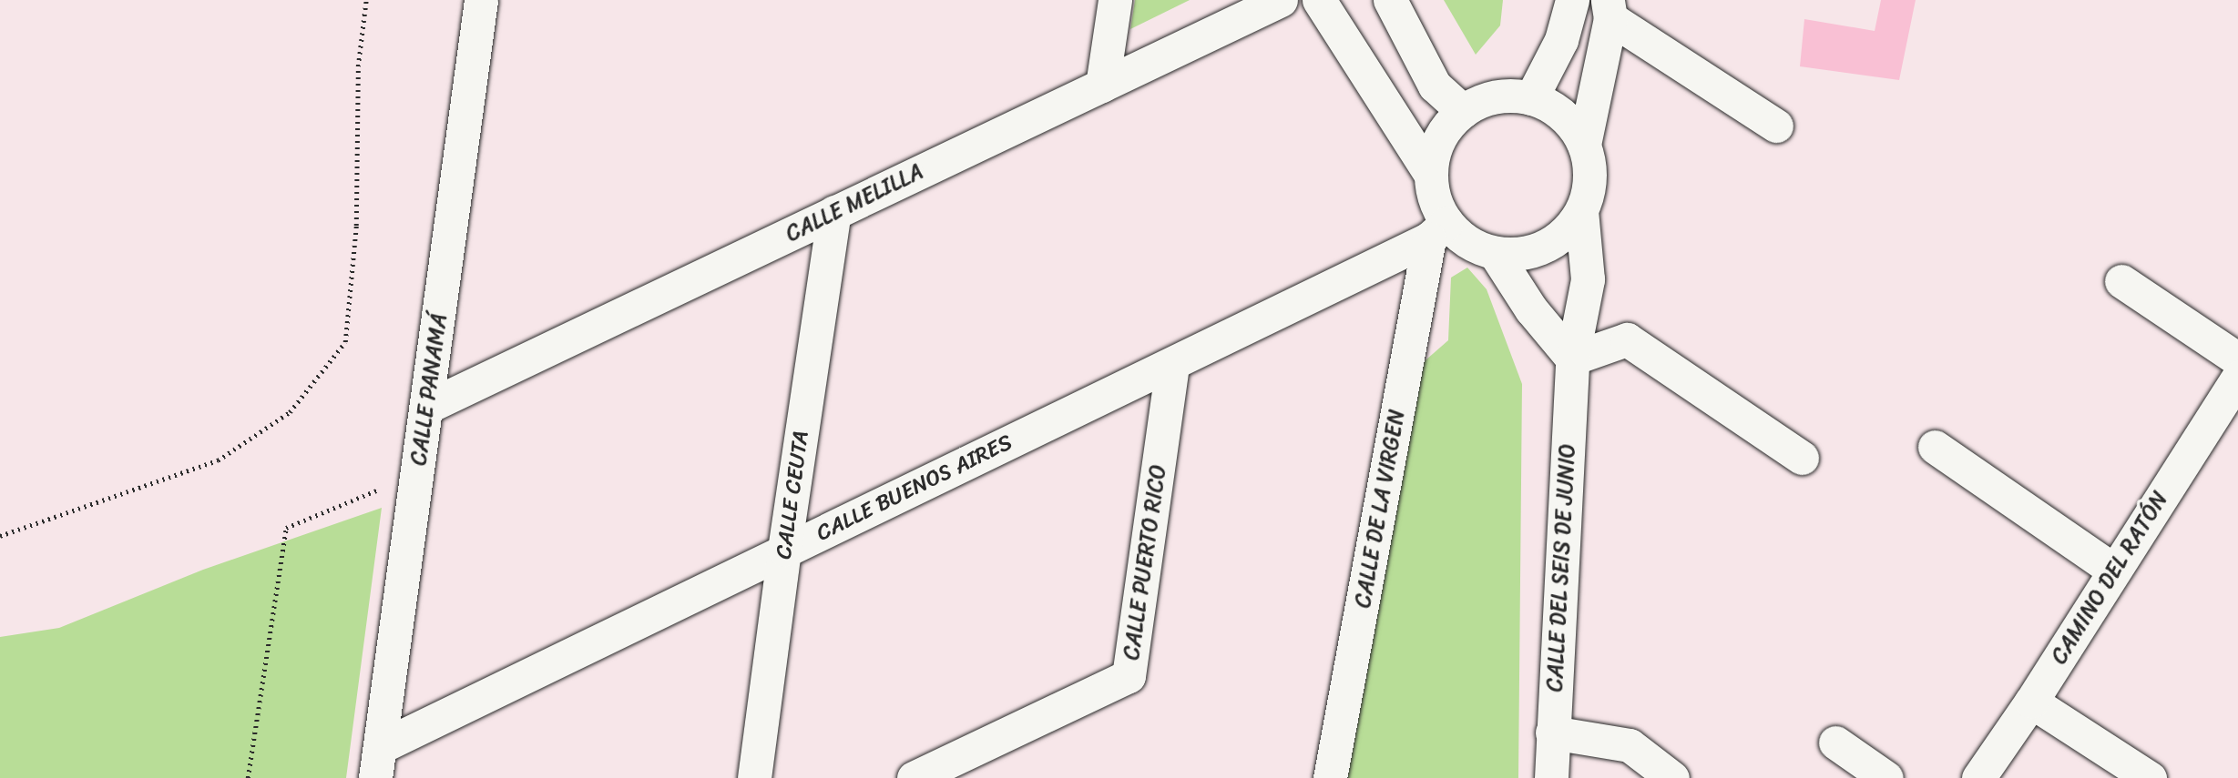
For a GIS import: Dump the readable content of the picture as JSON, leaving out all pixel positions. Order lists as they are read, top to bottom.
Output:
{
  "streets": {
    "street": [
      "CALLE MELILLA",
      "CALLE PANAMÁ",
      "CALLE BUENOS AIRES",
      "CALLE CEUTA",
      "CALLE DE LA VIRGEN",
      "CALLE PUERTO RICO",
      "CALLE DEL SEIS DE JUNIO",
      "CAMINO DEL RATÓN"
    ]
  },
  "crossings": [
    ["CALLE MELILLA", "CALLE PANAMÁ"],
    ["CALLE MELILLA", "CALLE CEUTA"],
    ["CALLE PANAMÁ", "CALLE BUENOS AIRES"],
    ["CALLE BUENOS AIRES", "CALLE CEUTA"],
    ["CALLE BUENOS AIRES", "CALLE DE LA VIRGEN"],
    ["CALLE BUENOS AIRES", "CALLE PUERTO RICO"],
    ["CALLE BUENOS AIRES", "CALLE DEL SEIS DE JUNIO"],
    ["CALLE DE LA VIRGEN", "CALLE DEL SEIS DE JUNIO"]
  ]
}
